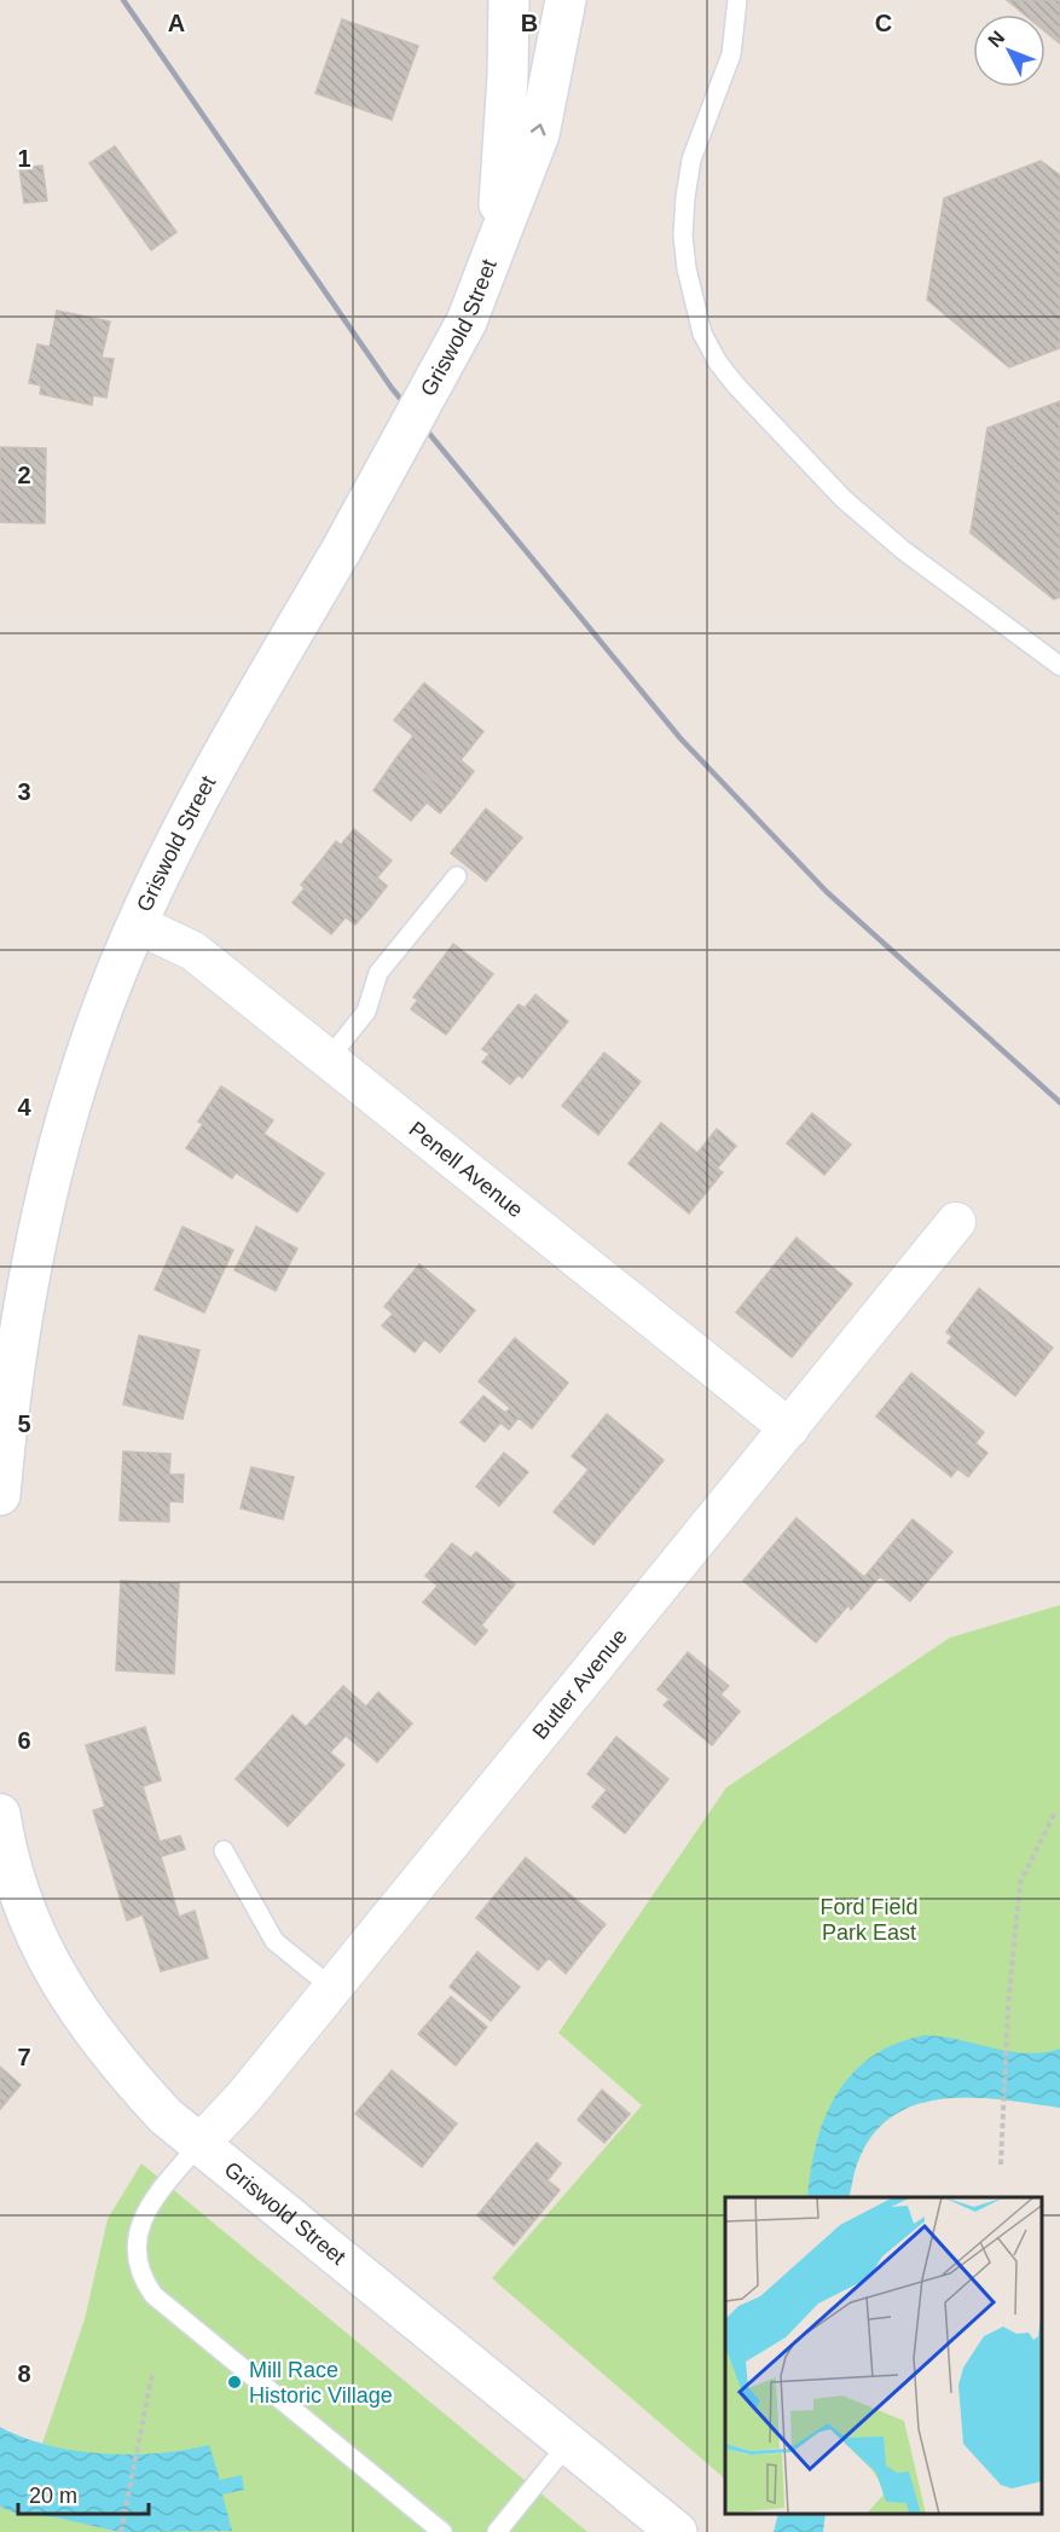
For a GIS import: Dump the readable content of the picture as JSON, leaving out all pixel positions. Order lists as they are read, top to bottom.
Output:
{
  "streets": {
    "street": ["Griswold Street", "Penell Avenue", "Butler Avenue"]
  },
  "crossings": [
    ["Griswold Street", "Penell Avenue"],
    ["Griswold Street", "Butler Avenue"],
    ["Penell Avenue", "Butler Avenue"]
  ],
  "parks": ["Ford Field Park East"],
  "places": ["Mill Race Historic Village"],
  "scale_bar": "20 m",
  "north": "top left",
  "grid": {
    "columns": ["A", "B", "C"],
    "rows": [
      "1",
      "2",
      "3",
      "4",
      "5",
      "6",
      "7",
      "8"
    ]
  }
}
